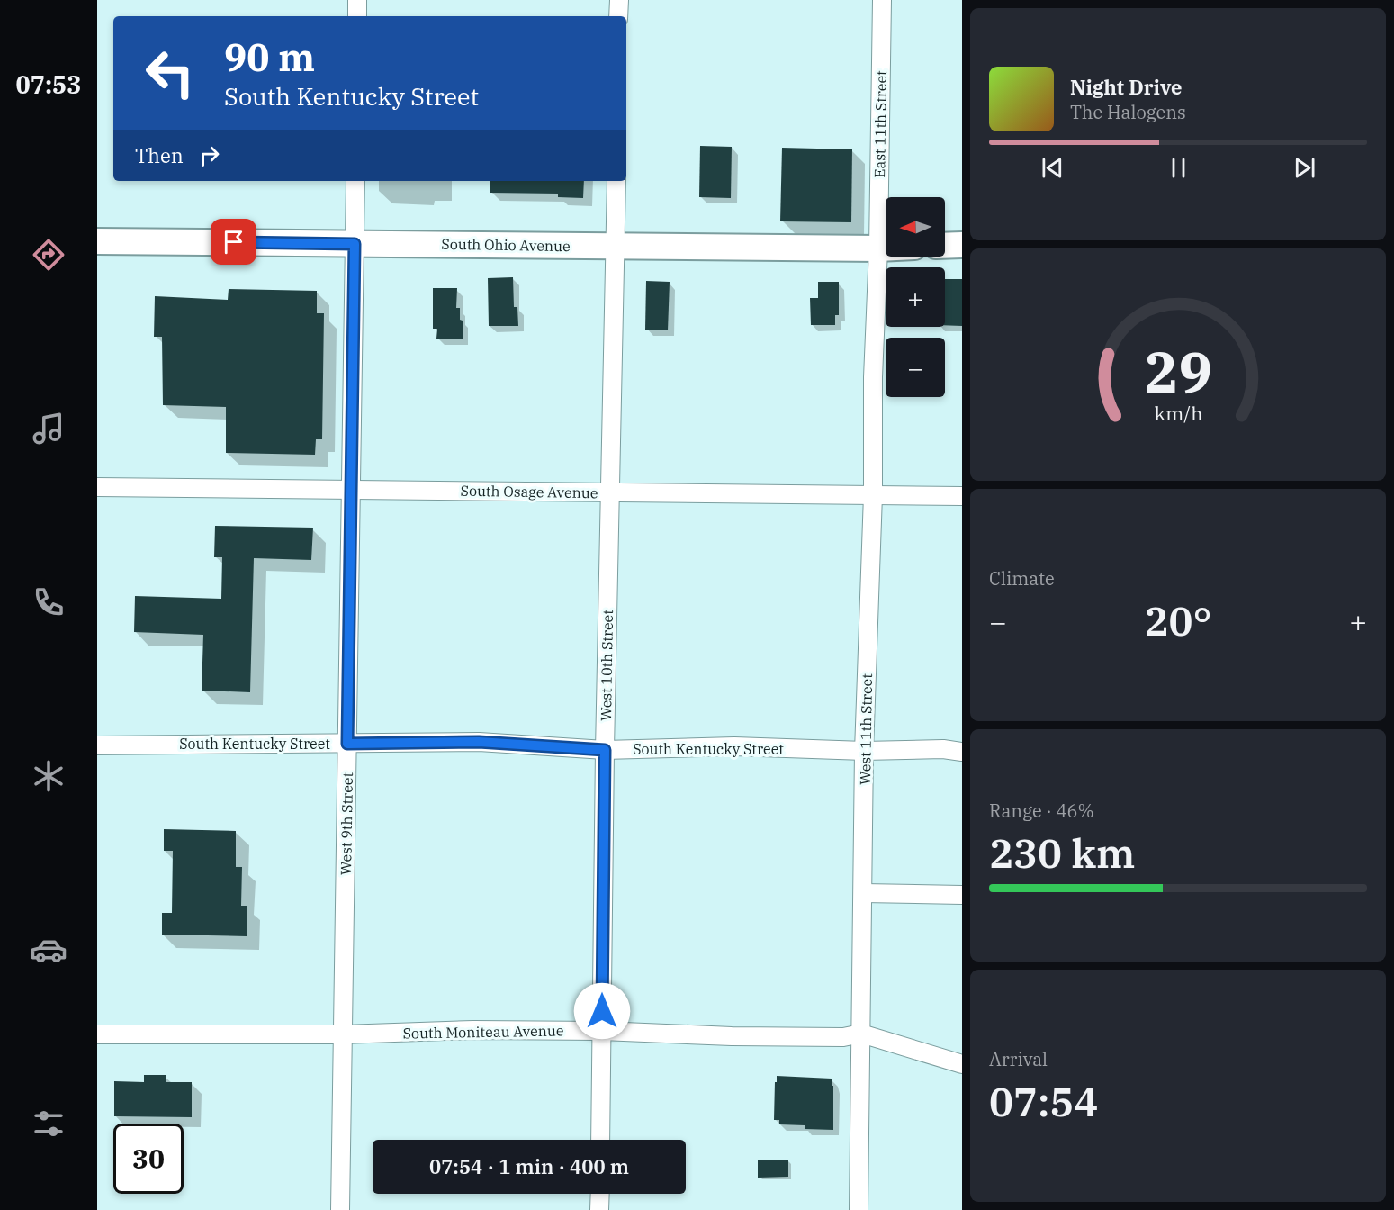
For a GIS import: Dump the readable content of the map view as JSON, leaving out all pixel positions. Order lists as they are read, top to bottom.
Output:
{
  "streets": {
    "main road": ["South Ohio Avenue"],
    "street": [
      "East 11th Street",
      "South Osage Avenue",
      "West 10th Street",
      "West 11th Street",
      "South Kentucky Street",
      "West 9th Street",
      "South Moniteau Avenue"
    ]
  },
  "crossings": [
    ["East 11th Street", "South Ohio Avenue"],
    ["East 11th Street", "West 11th Street"],
    ["South Ohio Avenue", "West 10th Street"],
    ["South Ohio Avenue", "West 11th Street"],
    ["South Ohio Avenue", "West 9th Street"],
    ["South Osage Avenue", "West 10th Street"],
    ["South Osage Avenue", "West 11th Street"],
    ["South Osage Avenue", "West 9th Street"],
    ["West 10th Street", "South Kentucky Street"],
    ["West 10th Street", "South Moniteau Avenue"],
    ["West 11th Street", "South Kentucky Street"],
    ["West 11th Street", "South Moniteau Avenue"],
    ["South Kentucky Street", "West 9th Street"],
    ["West 9th Street", "South Moniteau Avenue"]
  ],
  "north": "left",
  "page": {
    "tabs": "07:53",
    "turn": ["90 m", "South Kentucky Street"],
    "song": ["Night Drive", "The Halogens"],
    "then": "Then",
    "map_buttons": ["+", "−"],
    "tile": [
      "Climate",
      ["Range · 46%", "230 km"],
      ["Arrival", "07:54"]
    ],
    "heat": ["−", "20°", "+"],
    "limit": "30",
    "trip": "07:54 · 1 min · 400 m",
    "gauge": ["29", "km/h"]
  }
}
